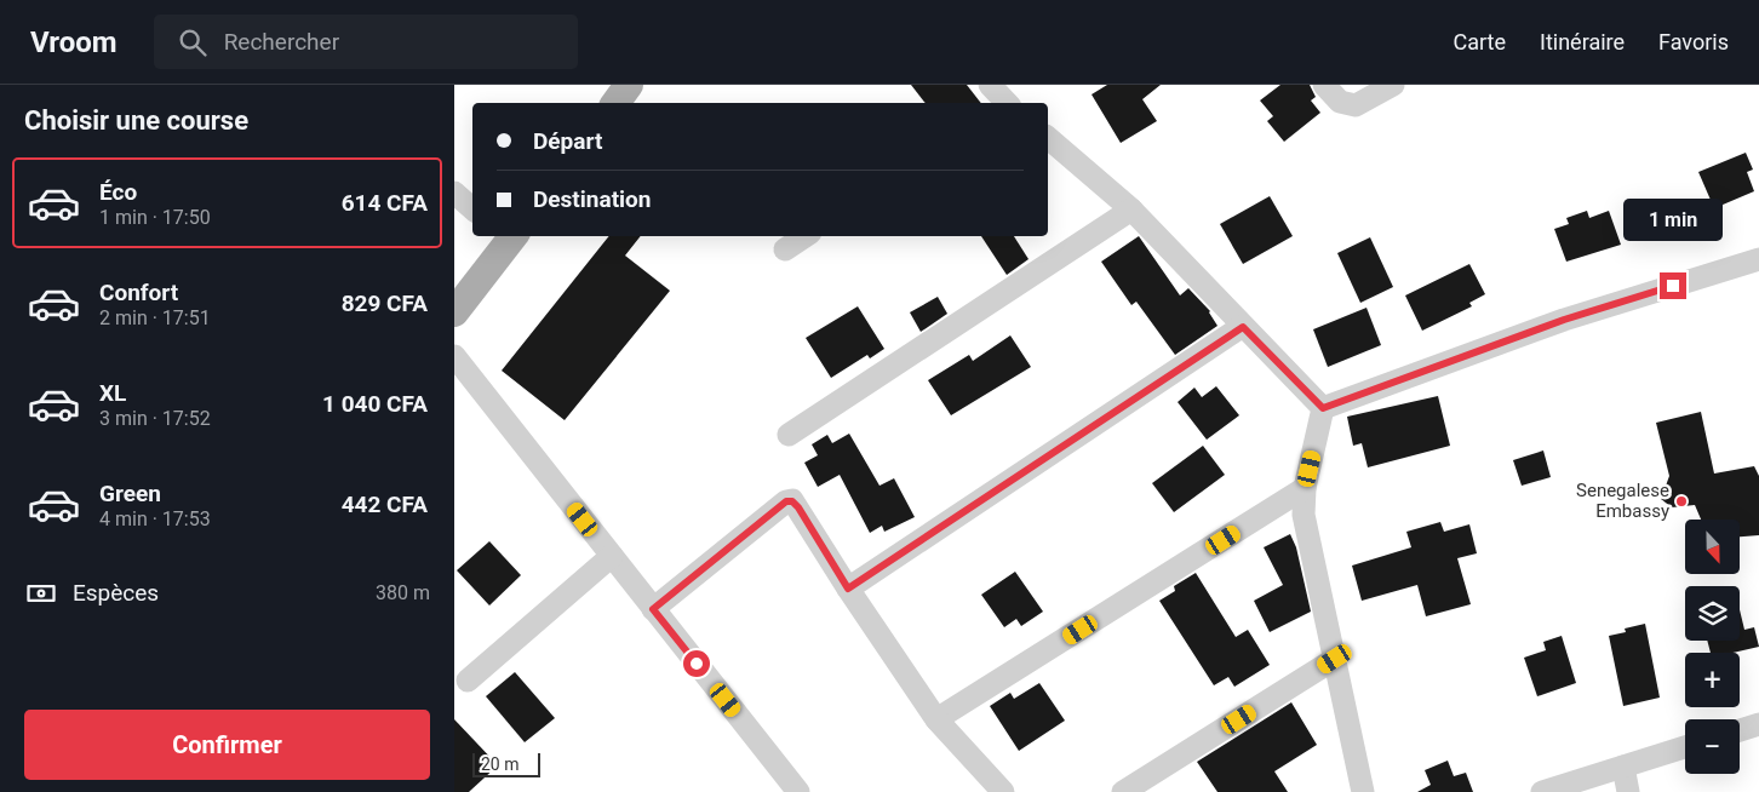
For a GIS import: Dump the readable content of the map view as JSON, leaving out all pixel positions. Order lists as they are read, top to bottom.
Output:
{
  "places": ["Senegalese Embassy"],
  "scale_bar": "20 m",
  "north": "bottom",
  "page": {
    "header": "Vroom",
    "search": "Rechercher",
    "nav": ["Carte", "Itinéraire", "Favoris"],
    "heading": "Choisir une course",
    "banner": ["Départ", "Destination"],
    "list": [
      {
        "name": "Éco",
        "note": "1 min · 17:50",
        "value": "614 CFA"
      },
      {
        "name": "Confort",
        "note": "2 min · 17:51",
        "value": "829 CFA"
      },
      {
        "name": "XL",
        "note": "3 min · 17:52",
        "value": "1 040 CFA"
      },
      {
        "name": "Green",
        "note": "4 min · 17:53",
        "value": "442 CFA"
      }
    ],
    "bubble": "1 min",
    "map_buttons": ["+", "−"],
    "pay": ["Espèces", "380 m"],
    "buttons": "Confirmer",
    "scale": "20 m"
  }
}
